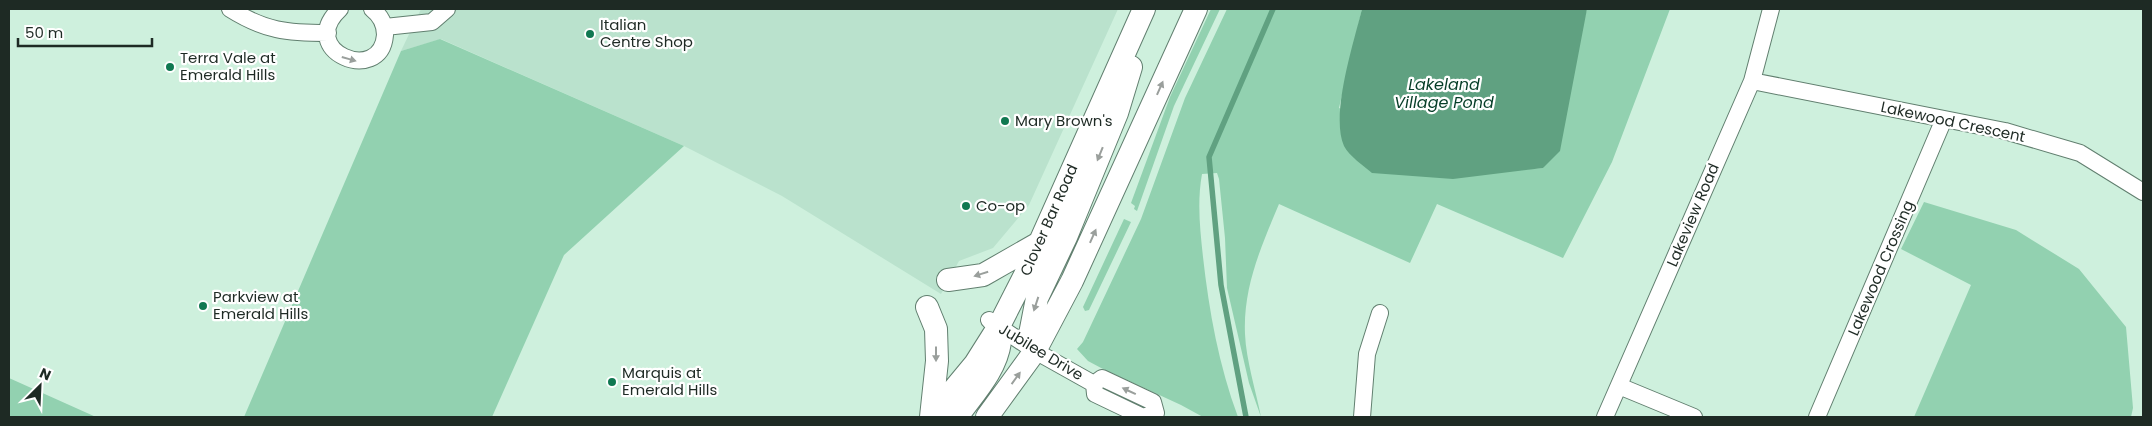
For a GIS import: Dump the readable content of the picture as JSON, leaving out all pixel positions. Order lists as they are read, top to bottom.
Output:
{
  "streets": {
    "main road": ["Clover Bar Road"],
    "street": [
      "Lakewood Crescent",
      "Lakeview Road",
      "Lakewood Crossing",
      "Jubilee Drive"
    ]
  },
  "crossings": [
    ["Lakewood Crescent", "Lakeview Road"],
    ["Lakewood Crescent", "Lakewood Crossing"],
    ["Clover Bar Road", "Jubilee Drive"]
  ],
  "water": ["Lakeland Village Pond"],
  "places": [
    "Italian Centre Shop",
    "Terra Vale at Emerald Hills",
    "Mary Brown's",
    "Co-op",
    "Parkview at Emerald Hills",
    "Marquis at Emerald Hills"
  ],
  "scale_bar": "50 m",
  "north": "top right"
}
